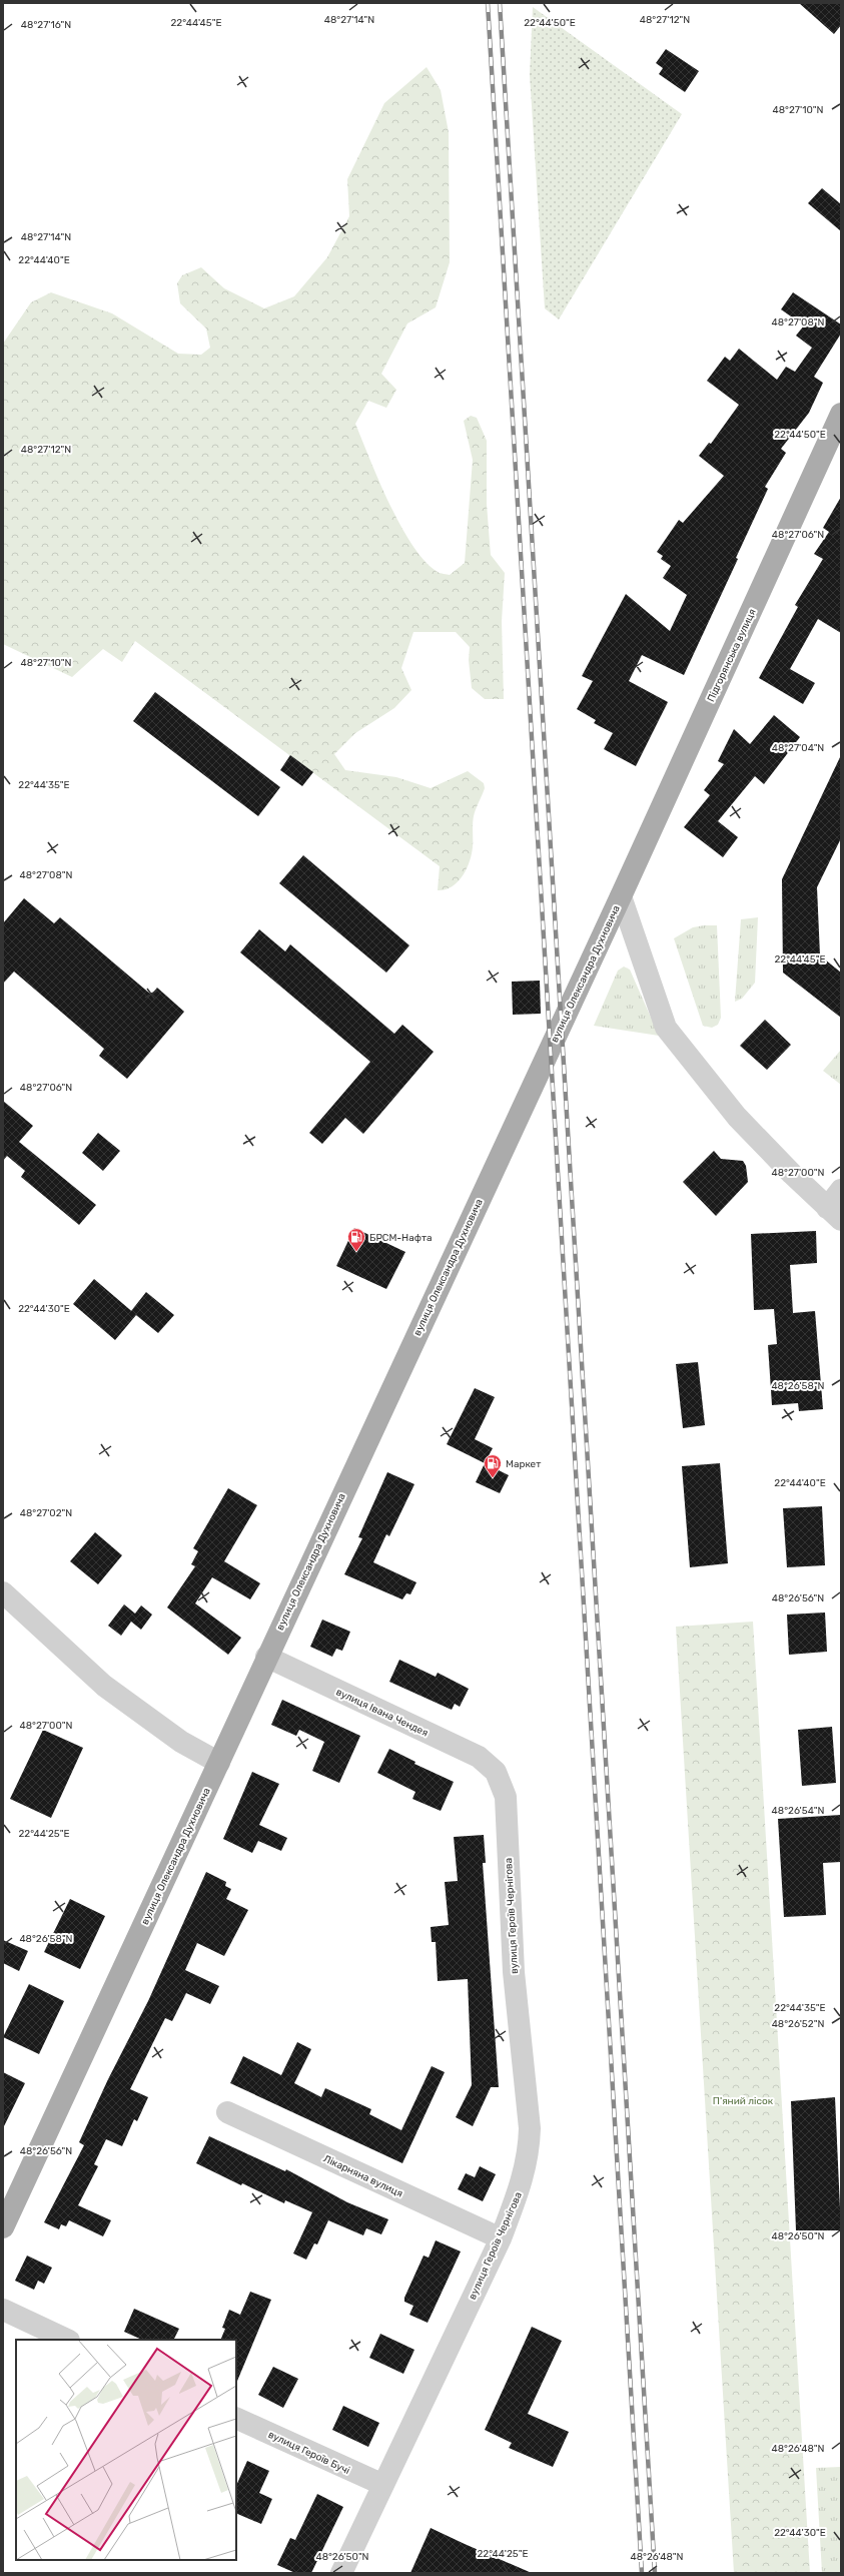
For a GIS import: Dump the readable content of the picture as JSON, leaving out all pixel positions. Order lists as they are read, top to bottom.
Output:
{
  "streets": {
    "main road": ["Підгорянська вулиця", "вулиця Олександра Духновича"],
    "street": [
      "вулиця Івана Чендея",
      "вулиця Героїв Чернігова",
      "Лікарняна вулиця",
      "вулиця Героїв Бучі"
    ]
  },
  "crossings": [
    ["Підгорянська вулиця", "вулиця Олександра Духновича"],
    ["вулиця Олександра Духновича", "вулиця Івана Чендея"],
    ["вулиця Івана Чендея", "вулиця Героїв Чернігова"],
    ["вулиця Героїв Чернігова", "Лікарняна вулиця"],
    ["вулиця Героїв Чернігова", "вулиця Героїв Бучі"]
  ],
  "parks": ["П'яний лісок"],
  "places": {
    "fuel station": ["БРСМ-Нафта", "Маркет"]
  },
  "coordinates": [
    "48°27'14\"N",
    "48°27'12\"N",
    "22°44'45\"E",
    "22°44'50\"E",
    "48°27'16\"N",
    "48°27'10\"N",
    "22°44'40\"E",
    "48°27'08\"N",
    "48°27'06\"N",
    "48°27'04\"N",
    "22°44'35\"E",
    "48°27'00\"N",
    "22°44'30\"E",
    "48°26'58\"N",
    "48°27'02\"N",
    "48°26'56\"N",
    "48°26'54\"N",
    "22°44'25\"E",
    "48°26'52\"N",
    "48°26'50\"N",
    "48°26'48\"N"
  ]
}
